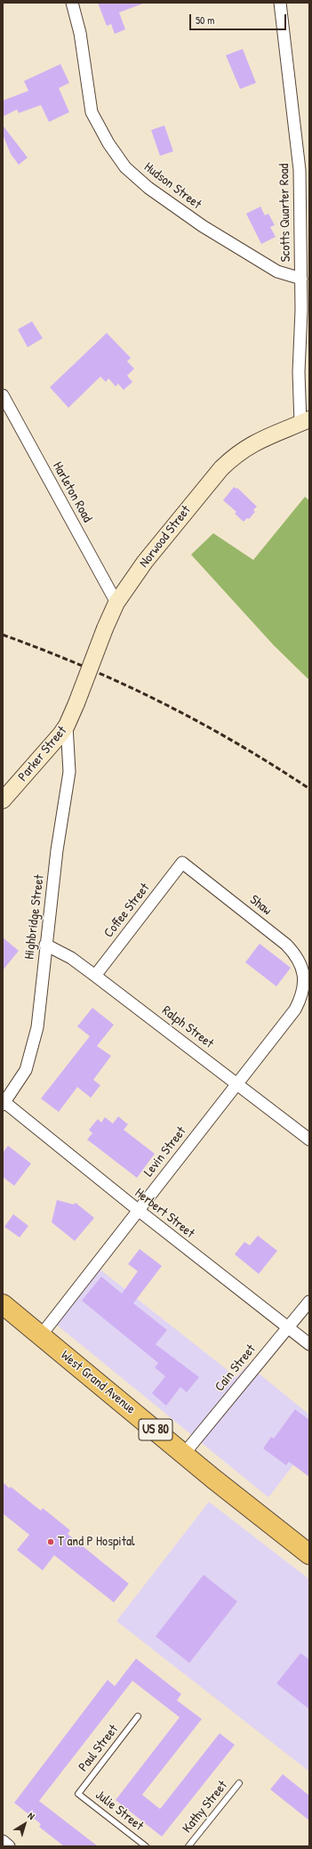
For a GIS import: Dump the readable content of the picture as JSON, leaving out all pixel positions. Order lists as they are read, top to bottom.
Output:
{
  "streets": {
    "highway": ["West Grand Avenue", "US 80"],
    "street": [
      "Hudson Street",
      "Scotts Quarter Road",
      "Harleton Road",
      "Norwood Street",
      "Parker Street",
      "Shaw",
      "Coffee Street",
      "Highbridge Street",
      "Ralph Street",
      "Levin Street",
      "Herbert Street",
      "Cain Street"
    ],
    "lane": ["Paul Street", "Kathy Street", "Julie Street"]
  },
  "crossings": [
    ["Hudson Street", "Scotts Quarter Road"],
    ["Scotts Quarter Road", "Norwood Street"],
    ["Harleton Road", "Norwood Street"],
    ["Norwood Street", "Parker Street"],
    ["Parker Street", "Highbridge Street"],
    ["Shaw", "Coffee Street"],
    ["Shaw", "Levin Street"],
    ["Coffee Street", "Ralph Street"],
    ["Highbridge Street", "Ralph Street"],
    ["Highbridge Street", "Herbert Street"],
    ["Ralph Street", "Levin Street"],
    ["Levin Street", "Herbert Street"],
    ["Levin Street", "West Grand Avenue"],
    ["Herbert Street", "Cain Street"],
    ["Cain Street", "West Grand Avenue"],
    ["Paul Street", "Julie Street"]
  ],
  "places": ["T and P Hospital"],
  "scale_bar": "50 m",
  "north": "top right"
}
